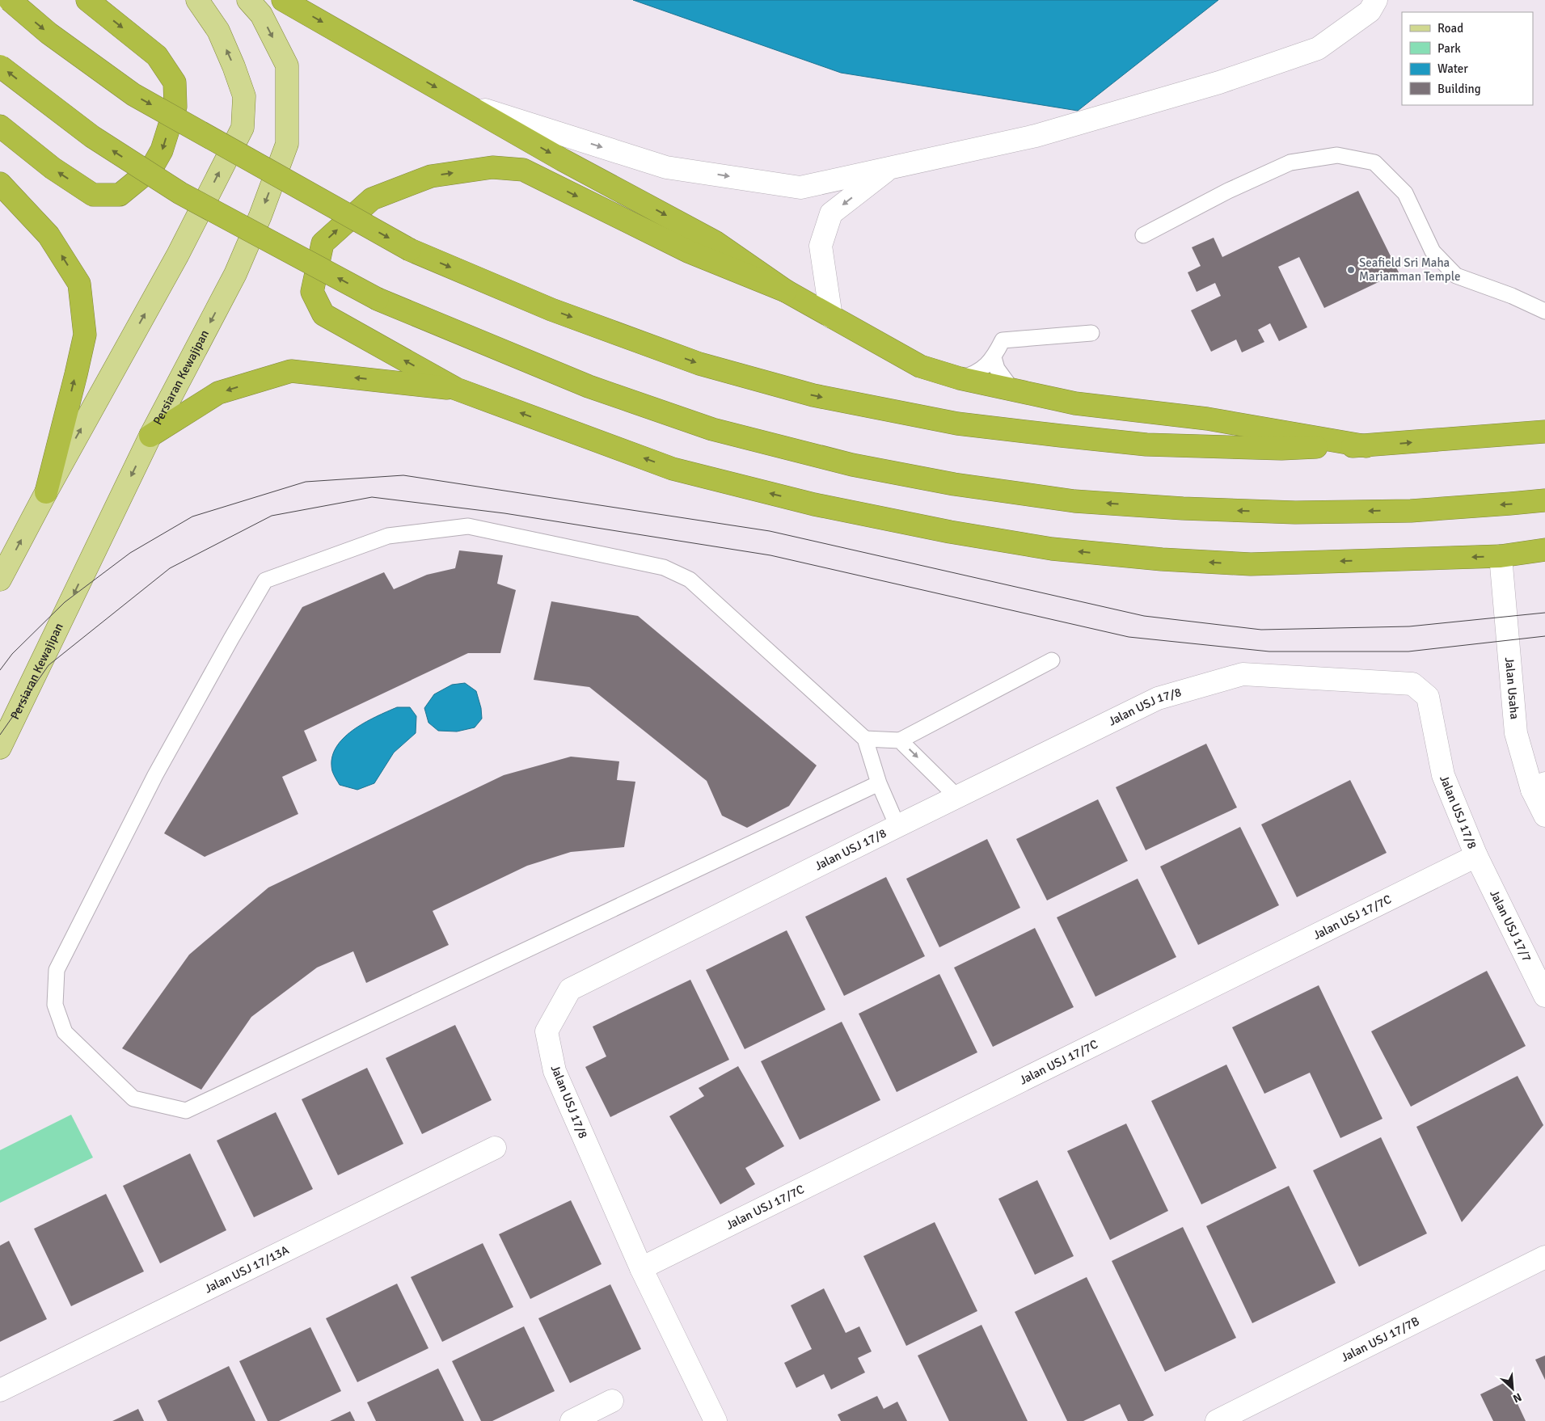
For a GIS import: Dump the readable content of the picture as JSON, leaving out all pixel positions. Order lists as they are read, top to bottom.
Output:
{
  "streets": {
    "main road": ["Persiaran Kewajipan"],
    "street": [
      "Jalan Usaha",
      "Jalan USJ 17/8",
      "Jalan USJ 17/7C",
      "Jalan USJ 17/7",
      "Jalan USJ 17/13A",
      "Jalan USJ 17/7B"
    ]
  },
  "crossings": [
    ["Jalan USJ 17/8", "Jalan USJ 17/7C"],
    ["Jalan USJ 17/8", "Jalan USJ 17/7"],
    ["Jalan USJ 17/7C", "Jalan USJ 17/7"]
  ],
  "places": ["Seafield Sri Maha Mariamman Temple"],
  "legend": [
    "Road",
    "Park",
    "Water",
    "Building"
  ],
  "north": "bottom right"
}
